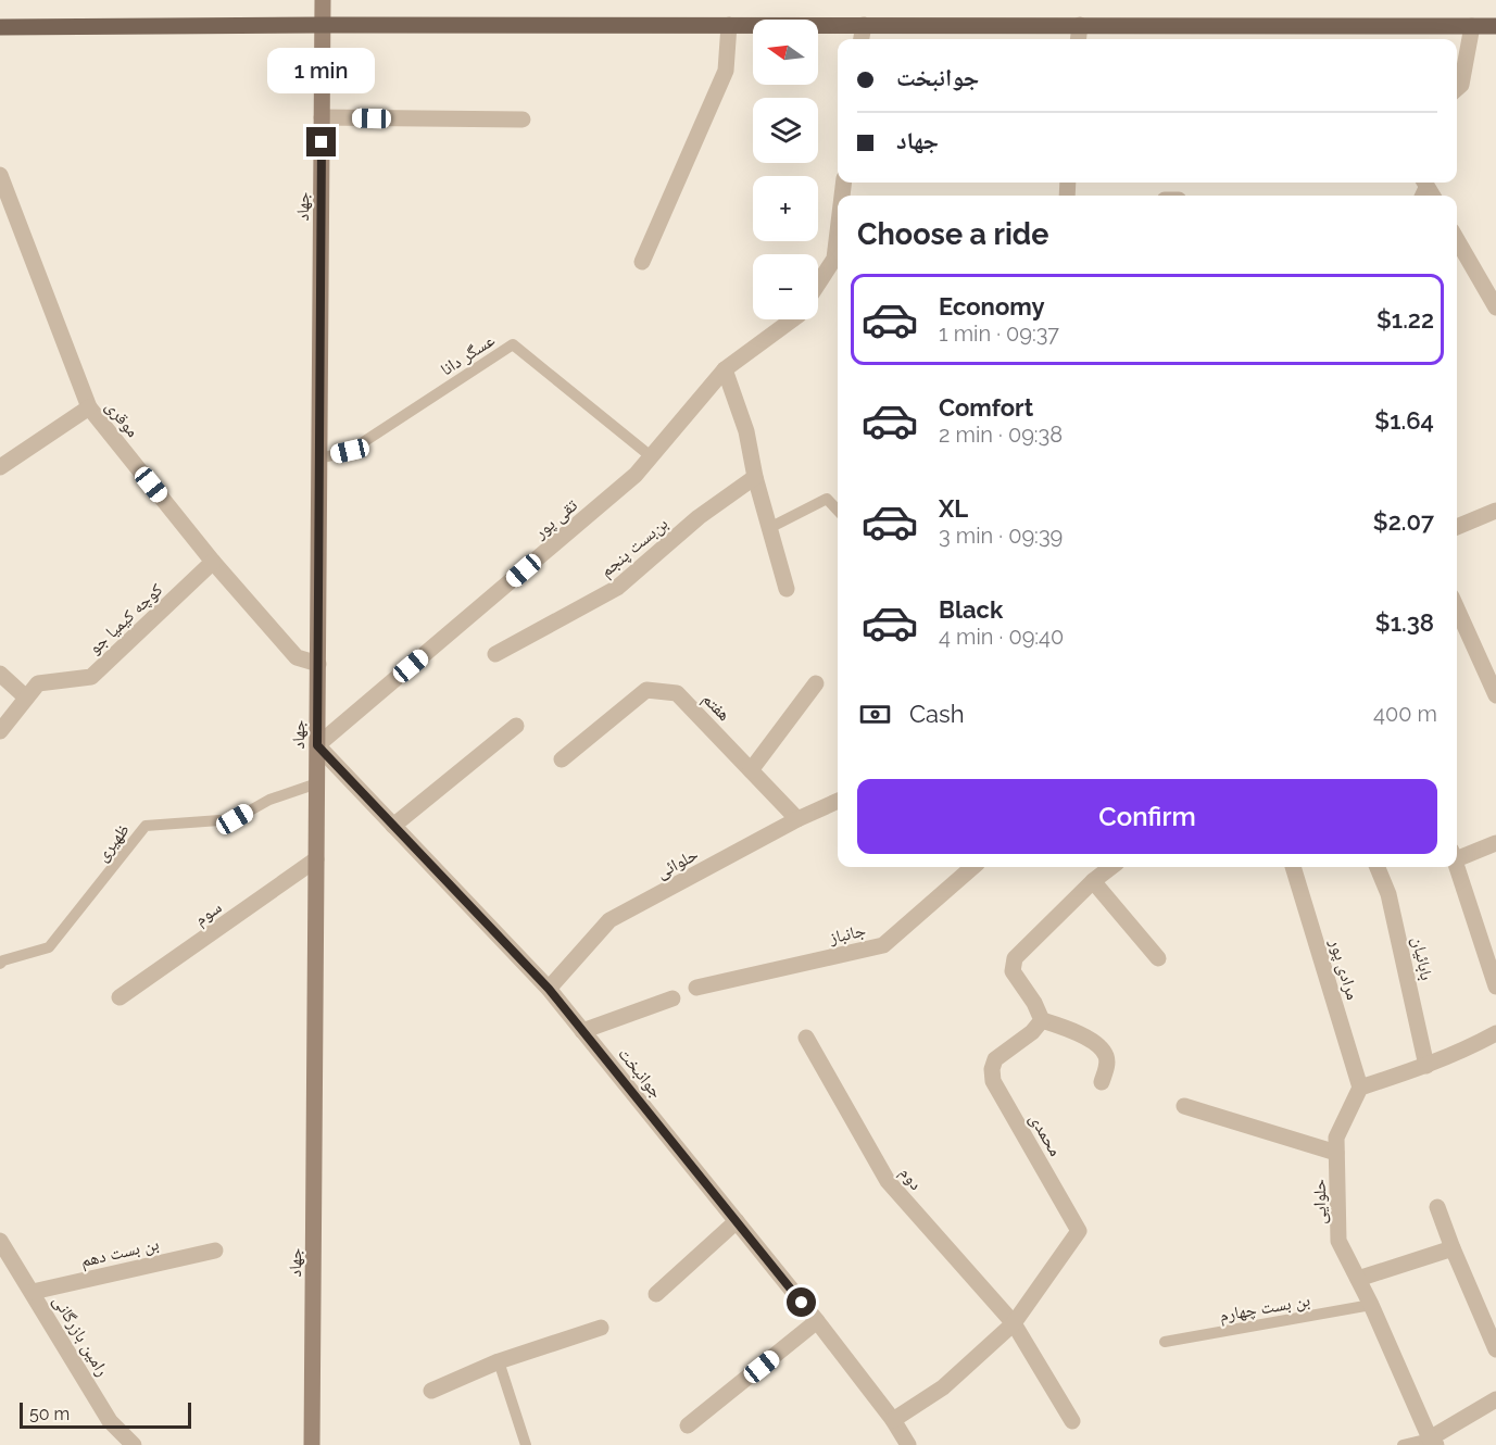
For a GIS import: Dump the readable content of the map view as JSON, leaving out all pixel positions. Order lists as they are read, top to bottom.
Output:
{
  "streets": {
    "street": [
      "جهاد",
      "موقری",
      "تقی پور",
      "بن‌بست پنجم",
      "کوچه کیمیا جو",
      "هفتم",
      "حلوائی",
      "سوم",
      "جانباز",
      "بابائیان",
      "مرادی پور",
      "جوانبخت",
      "محمدی",
      "دوم",
      "حلوایی",
      "بن بست دهم",
      "رامین بازرگانی"
    ],
    "lane": ["عسگر دانا", "ظهیری", "بن بست چهارم"]
  },
  "crossings": [
    ["جهاد", "عسگر دانا"],
    ["جهاد", "موقری"],
    ["جهاد", "تقی پور"],
    ["جهاد", "ظهیری"],
    ["جهاد", "سوم"],
    ["جهاد", "جوانبخت"],
    ["عسگر دانا", "تقی پور"],
    ["موقری", "کوچه کیمیا جو"],
    ["تقی پور", "جوانبخت"],
    ["هفتم", "حلوائی"],
    ["حلوائی", "جوانبخت"],
    ["مرادی پور", "حلوایی"],
    ["جوانبخت", "محمدی"],
    ["محمدی", "دوم"],
    ["حلوایی", "بن بست چهارم"],
    ["بن بست دهم", "رامین بازرگانی"]
  ],
  "scale_bar": "50 m",
  "north": "left",
  "page": {
    "map_buttons": ["+", "−"],
    "banner": ["جوانبخت", "جهاد"],
    "bubble": "1 min",
    "heading": "Choose a ride",
    "list": [
      {
        "name": "Economy",
        "note": "1 min · 09:37",
        "value": "$1.22"
      },
      {
        "name": "Comfort",
        "note": "2 min · 09:38",
        "value": "$1.64"
      },
      {
        "name": "XL",
        "note": "3 min · 09:39",
        "value": "$2.07"
      },
      {
        "name": "Black",
        "note": "4 min · 09:40",
        "value": "$1.38"
      }
    ],
    "pay": ["Cash", "400 m"],
    "buttons": "Confirm",
    "scale": "50 m"
  }
}
